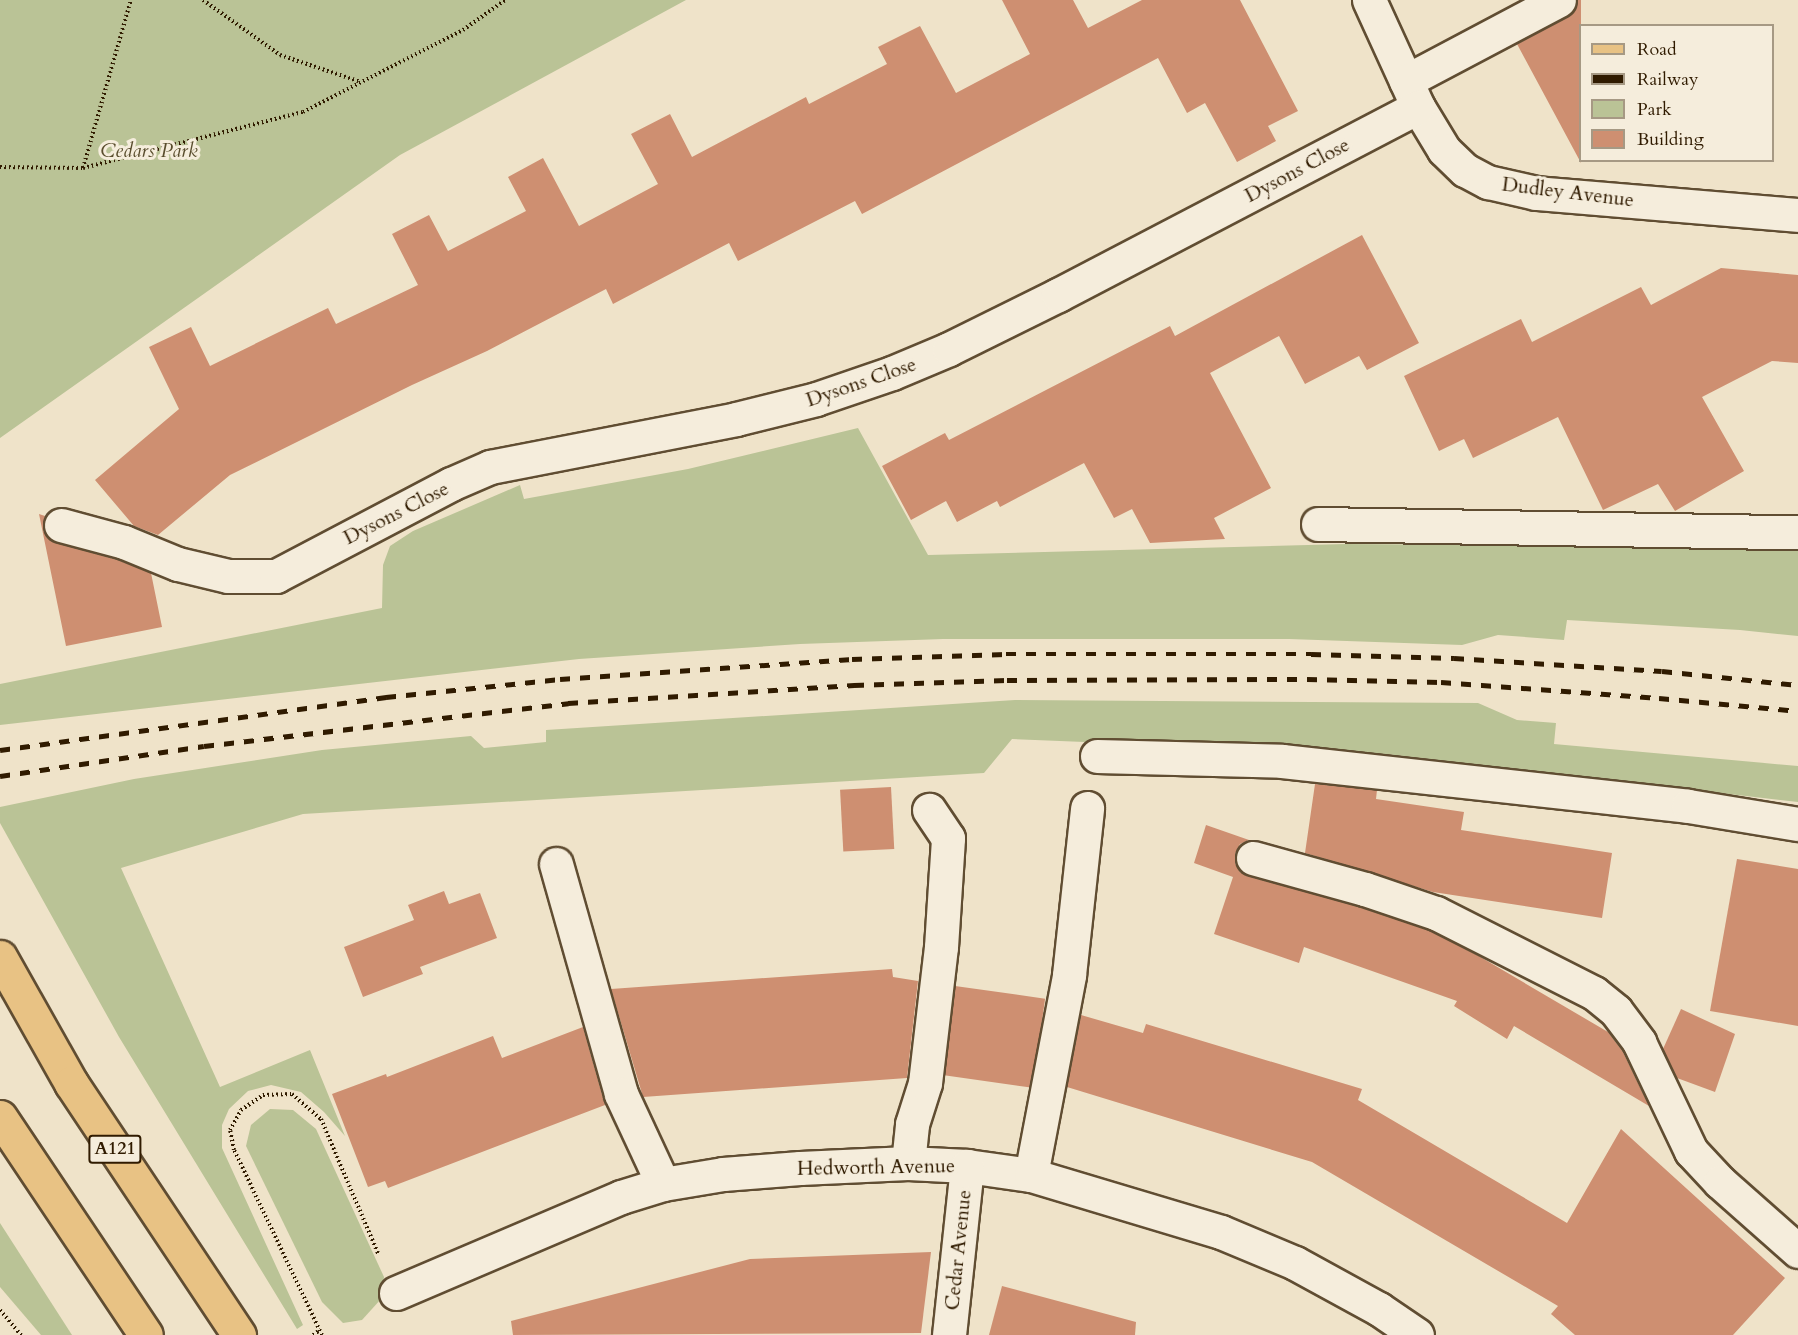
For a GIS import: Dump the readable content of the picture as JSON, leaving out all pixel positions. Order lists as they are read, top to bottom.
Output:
{
  "streets": {
    "main road": ["A121"],
    "street": [
      "Dysons Close",
      "Dudley Avenue",
      "Hedworth Avenue",
      "Cedar Avenue"
    ]
  },
  "crossings": [
    ["Dysons Close", "Dudley Avenue"],
    ["Hedworth Avenue", "Cedar Avenue"]
  ],
  "parks": ["Cedars Park"],
  "legend": [
    "Road",
    "Railway",
    "Park",
    "Building"
  ]
}
